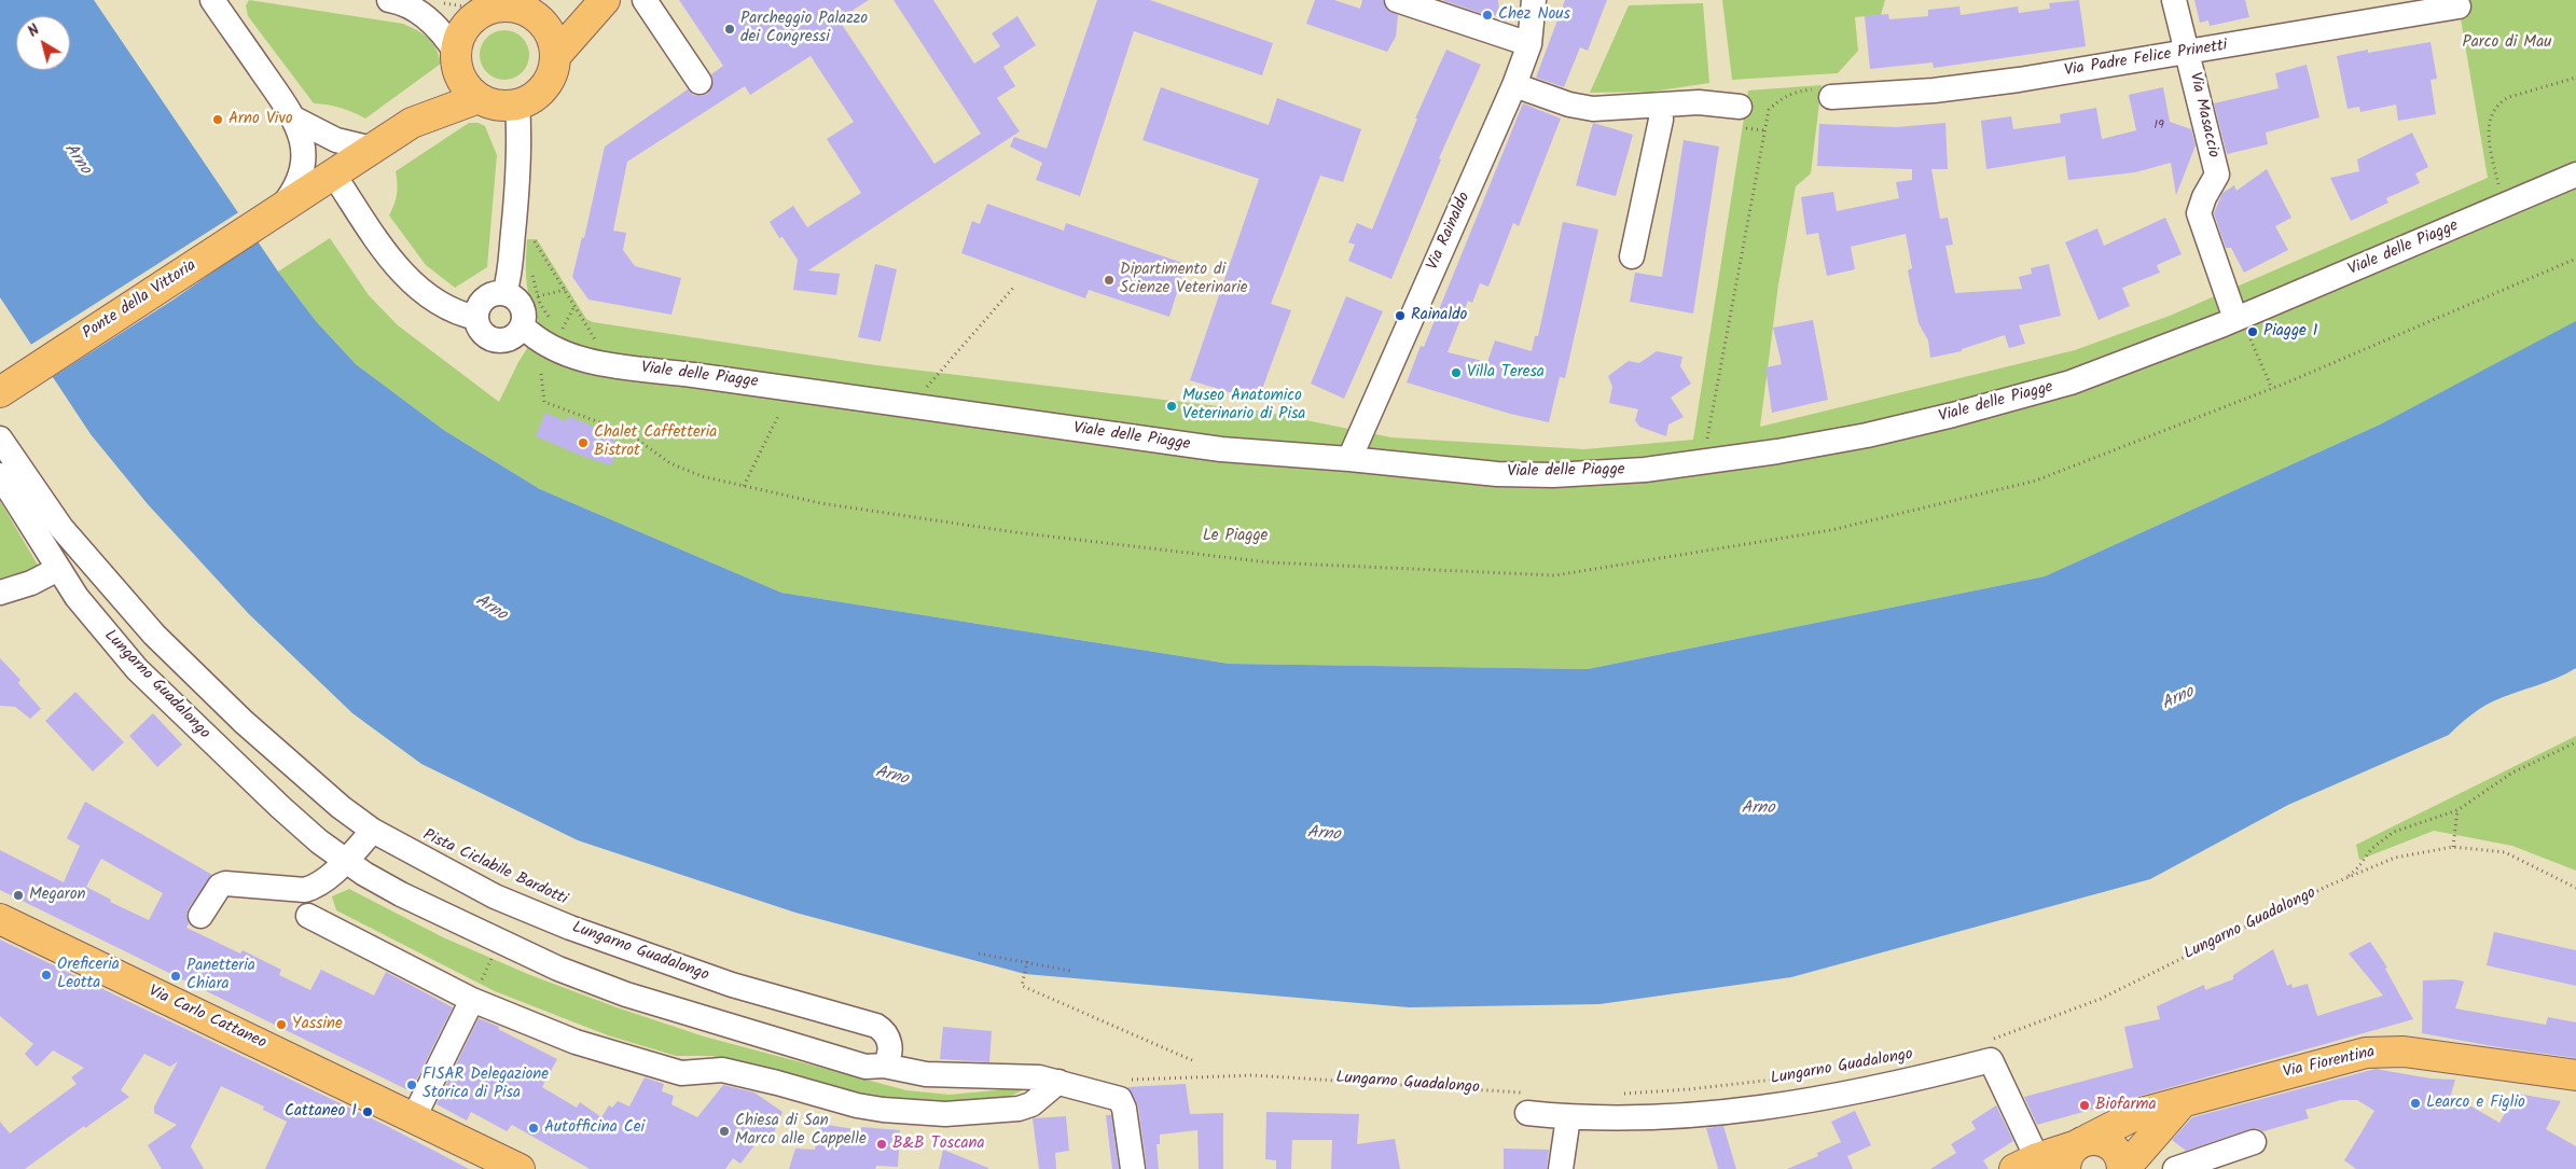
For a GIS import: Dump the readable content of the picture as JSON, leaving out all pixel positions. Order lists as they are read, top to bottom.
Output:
{
  "streets": {
    "main road": ["Ponte della Vittoria", "Via Carlo Cattaneo", "Via Fiorentina"],
    "street": [
      "Via Padre Felice Prinetti",
      "Via Masaccio",
      "Via Rainaldo",
      "Viale delle Piagge",
      "Lungarno Guadalongo"
    ]
  },
  "crossings": [
    ["Via Padre Felice Prinetti", "Via Masaccio"],
    ["Via Masaccio", "Viale delle Piagge"],
    ["Via Rainaldo", "Viale delle Piagge"]
  ],
  "water": ["Arno"],
  "parks": ["Parco di Mau", "Le Piagge"],
  "places": [
    "Chez Nous",
    "Parcheggio Palazzo dei Congressi",
    "Arno Vivo",
    "Dipartimento di Scienze Veterinarie",
    "Rainaldo",
    "Piagge 1",
    "Villa Teresa",
    "Museo Anatomico Veterinario di Pisa",
    "Chalet Caffetteria Bistrot",
    "Megaron",
    "Oreficeria Leotta",
    "Panetteria Chiara",
    "Yassine",
    "FISAR Delegazione Storica di Pisa",
    "Learco e Figlio",
    "Biofarma",
    "Cattaneo 1",
    "Autofficina Cei",
    "Chiesa di San Marco alle Cappelle",
    "B&B Toscana"
  ],
  "house_numbers": ["19"],
  "north": "top left"
}
